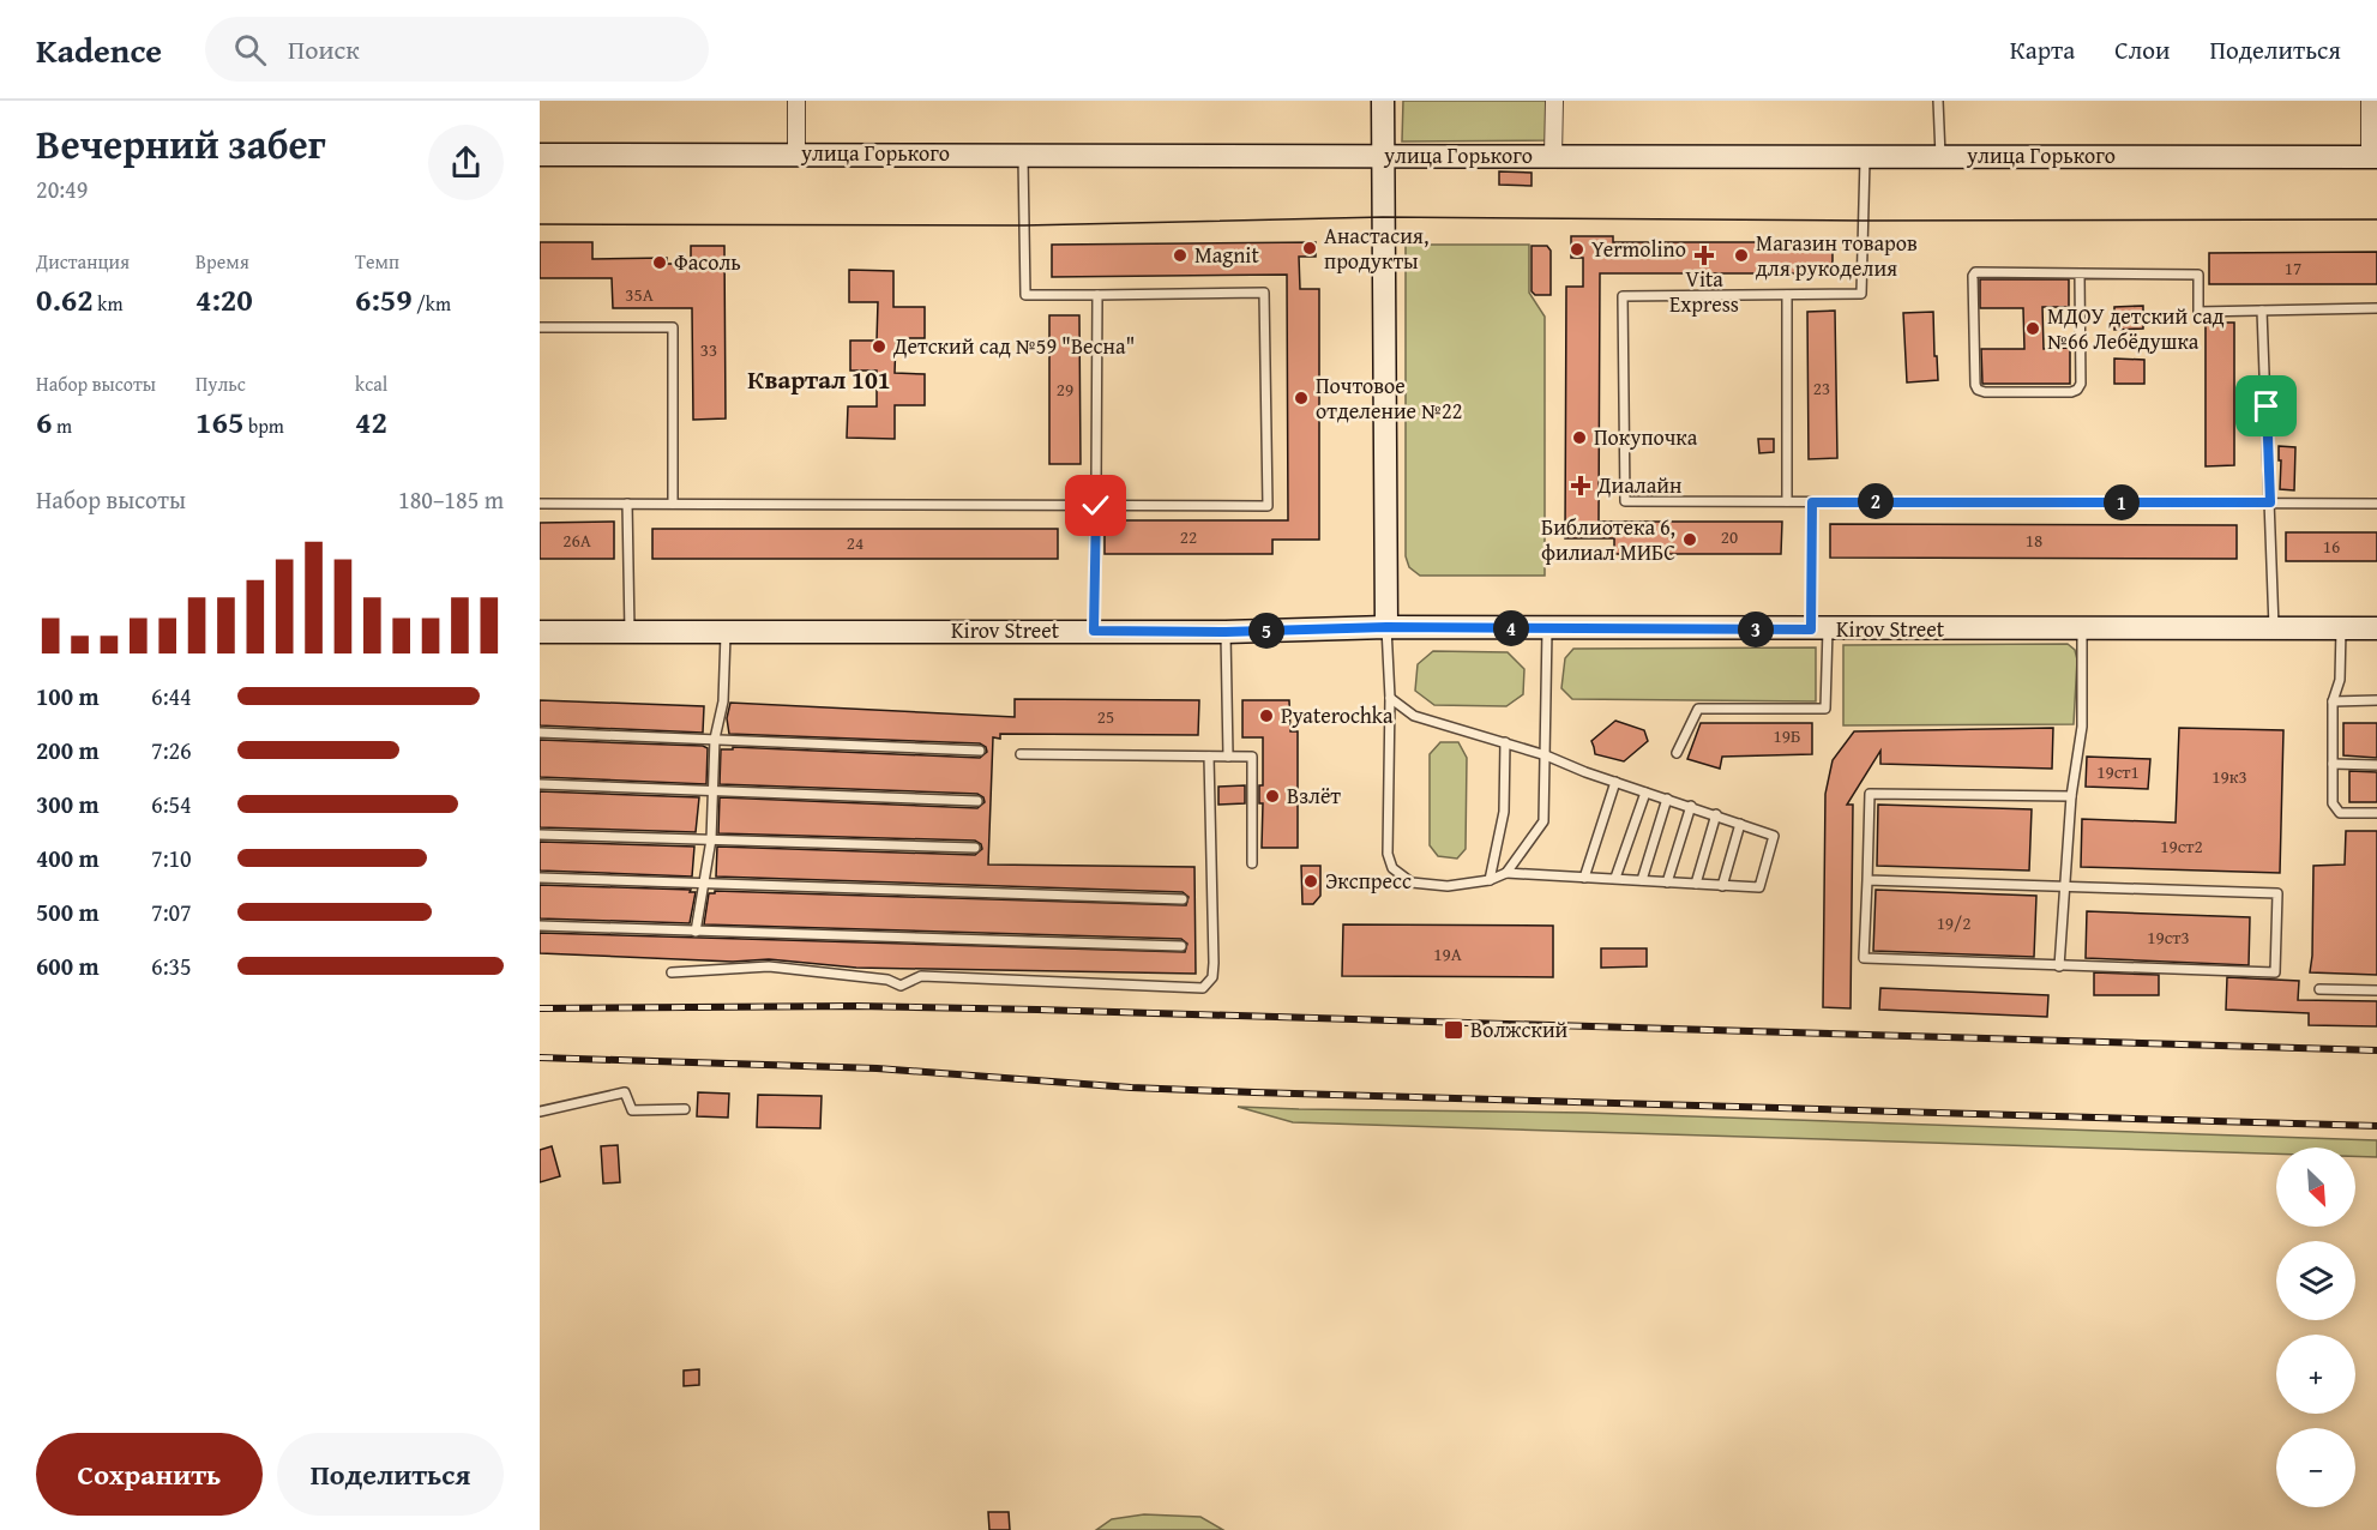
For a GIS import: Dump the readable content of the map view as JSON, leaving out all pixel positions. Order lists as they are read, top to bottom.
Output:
{
  "streets": {
    "street": ["улица Горького", "Kirov Street"]
  },
  "districts": ["Квартал 101"],
  "places": {
    "other": [
      "Анастасия, продукты",
      "Yermolino",
      "Magnit",
      "Магазин товаров для рукоделия",
      "Фасоль",
      "МДОУ детский сад №66 Лебёдушка",
      "Детский сад №59 \"Весна\"",
      "Почтовое отделение №22",
      "Покупочка",
      "Библиотека 6, филиал МИБС",
      "Pyaterochka",
      "Взлёт",
      "Экспресс"
    ],
    "health": ["Vita Express", "Диалайн"],
    "transit": ["Волжский"]
  },
  "house_numbers": [
    "17",
    "35А",
    "33",
    "23",
    "29",
    "22",
    "20",
    "26А",
    "18",
    "24",
    "16",
    "25",
    "19Б",
    "19ст1",
    "19к3",
    "19ст2",
    "19/2",
    "19ст3",
    "19А"
  ],
  "north": "bottom right",
  "page": {
    "header": "Kadence",
    "search": "Поиск",
    "nav": ["Карта", "Слои", "Поделиться"],
    "heading": ["Вечерний забег", "20:49"],
    "stats": [
      ["Дистанция", "0.62 km"],
      ["Время", "4:20"],
      ["Темп", "6:59 /km"],
      ["Набор высоты", "6 m"],
      ["Пульс", "165 bpm"],
      ["kcal", "42"]
    ],
    "chart": ["Набор высоты", "180–185 m"],
    "pins": [
      "2",
      "1",
      "4",
      "3",
      "5"
    ],
    "list": [
      {
        "name": "100 m",
        "note": "6:44"
      },
      {
        "name": "200 m",
        "note": "7:26"
      },
      {
        "name": "300 m",
        "note": "6:54"
      },
      {
        "name": "400 m",
        "note": "7:10"
      },
      {
        "name": "500 m",
        "note": "7:07"
      },
      {
        "name": "600 m",
        "note": "6:35"
      }
    ],
    "map_buttons": ["+", "−"],
    "buttons": ["Сохранить", "Поделиться"]
  }
}
